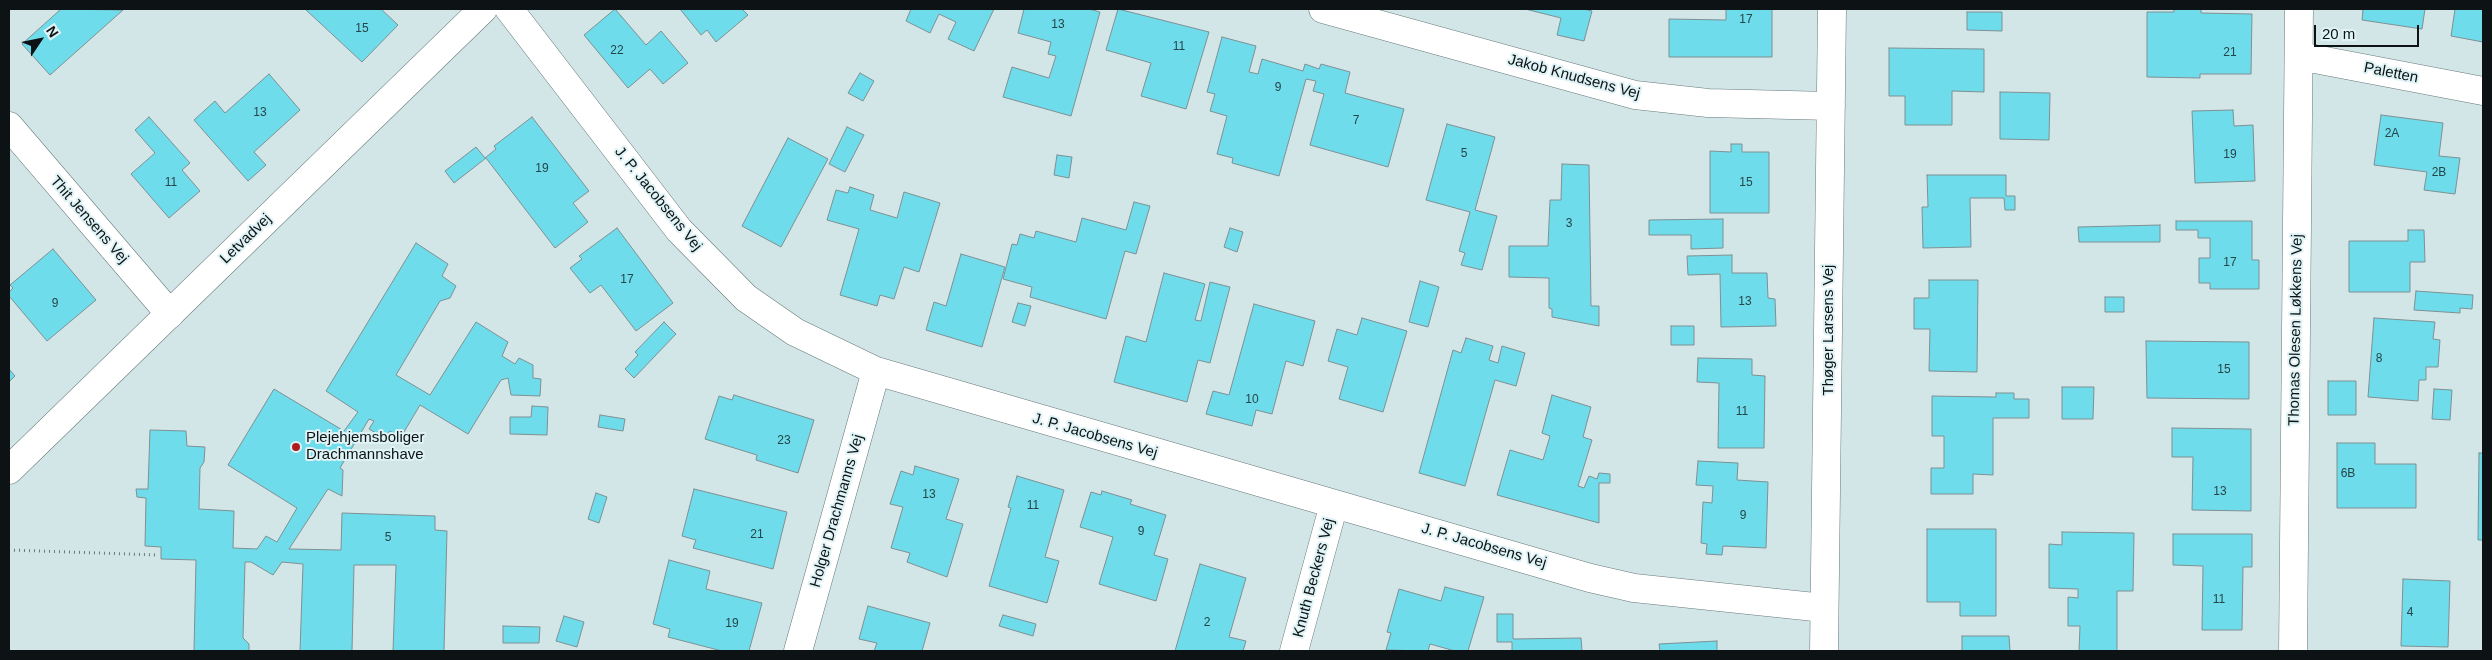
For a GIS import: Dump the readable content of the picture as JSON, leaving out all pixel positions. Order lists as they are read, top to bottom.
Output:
{
  "streets": {
    "street": [
      "Paletten",
      "Jakob Knudsens Vej",
      "J. P. Jacobsens Vej",
      "Thit Jensens Vej",
      "Letvadvej",
      "Thøger Larsens Vej",
      "Thomas Olesen Løkkens Vej",
      "Holger Drachmanns Vej",
      "Knuth Beckers Vej"
    ]
  },
  "crossings": [
    ["Paletten", "Thomas Olesen Løkkens Vej"],
    ["Jakob Knudsens Vej", "Thøger Larsens Vej"],
    ["J. P. Jacobsens Vej", "Thøger Larsens Vej"],
    ["J. P. Jacobsens Vej", "Holger Drachmanns Vej"],
    ["J. P. Jacobsens Vej", "Knuth Beckers Vej"],
    ["Thit Jensens Vej", "Letvadvej"]
  ],
  "places": ["Plejehjemsboliger Drachmannshave"],
  "house_numbers": [
    "17",
    "13",
    "15",
    "11",
    "22",
    "21",
    "9",
    "13",
    "7",
    "2A",
    "5",
    "19",
    "19",
    "2B",
    "11",
    "15",
    "3",
    "17",
    "17",
    "13",
    "9",
    "8",
    "15",
    "10",
    "11",
    "23",
    "6B",
    "13",
    "13",
    "11",
    "9",
    "9",
    "21",
    "5",
    "11",
    "4",
    "2",
    "19"
  ],
  "scale_bar": "20 m",
  "north": "top right"
}
